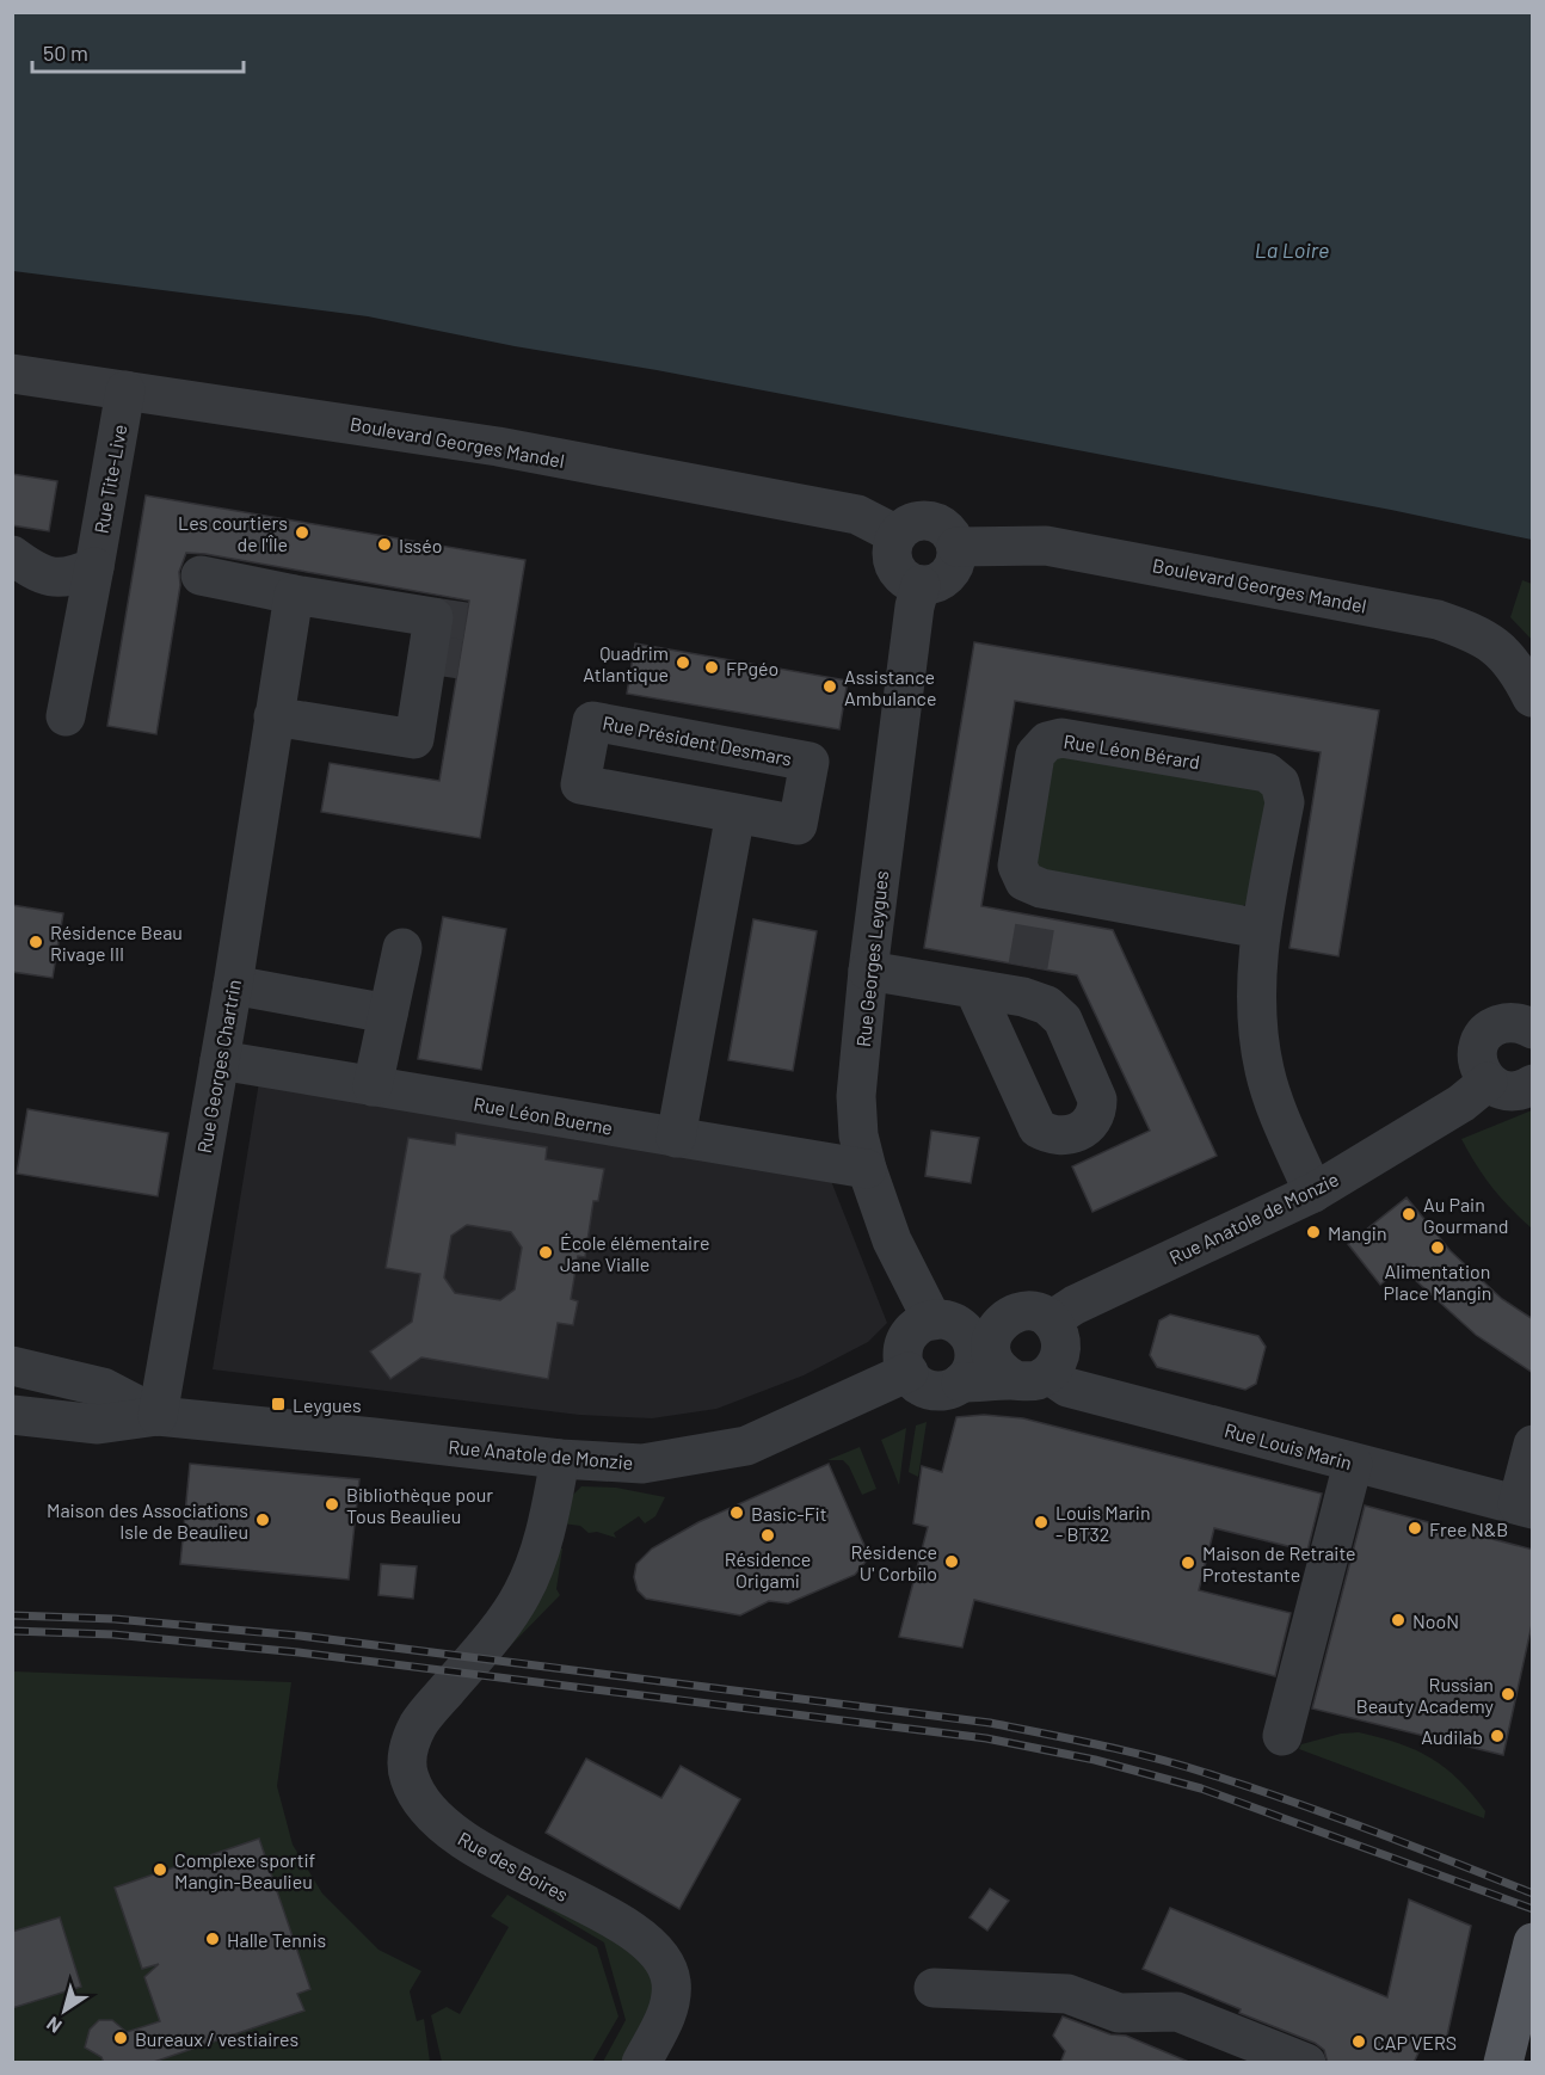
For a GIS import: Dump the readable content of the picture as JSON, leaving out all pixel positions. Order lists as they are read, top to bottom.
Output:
{
  "streets": {
    "street": [
      "Boulevard Georges Mandel",
      "Rue Tite-Live",
      "Rue Président Desmars",
      "Rue Léon Bérard",
      "Rue Georges Leygues",
      "Rue Georges Chartrin",
      "Rue Léon Buerne",
      "Rue Anatole de Monzie",
      "Rue Louis Marin",
      "Rue des Boires"
    ]
  },
  "crossings": [
    ["Boulevard Georges Mandel", "Rue Tite-Live"],
    ["Boulevard Georges Mandel", "Rue Georges Leygues"],
    ["Rue Léon Bérard", "Rue Anatole de Monzie"],
    ["Rue Georges Leygues", "Rue Léon Buerne"],
    ["Rue Georges Leygues", "Rue Anatole de Monzie"],
    ["Rue Georges Chartrin", "Rue Léon Buerne"],
    ["Rue Georges Chartrin", "Rue Anatole de Monzie"],
    ["Rue Anatole de Monzie", "Rue Louis Marin"],
    ["Rue Anatole de Monzie", "Rue des Boires"]
  ],
  "water": ["La Loire"],
  "places": {
    "other": [
      "Les courtiers de l'Île",
      "Isséo",
      "Quadrim Atlantique",
      "FPgéo",
      "Assistance Ambulance",
      "Résidence Beau Rivage III",
      "Au Pain Gourmand",
      "Mangin",
      "Alimentation Place Mangin",
      "École élémentaire Jane Vialle",
      "Bibliothèque pour Tous Beaulieu",
      "Basic-Fit",
      "Maison des Associations Isle de Beaulieu",
      "Louis Marin - BT32",
      "Free N&B",
      "Résidence Origami",
      "Résidence U' Corbilo",
      "Maison de Retraite Protestante",
      "NooN",
      "Russian Beauty Academy",
      "Audilab",
      "Complexe sportif Mangin-Beaulieu",
      "Halle Tennis",
      "Bureaux / vestiaires",
      "CAP VERS"
    ],
    "transit": ["Leygues"]
  },
  "scale_bar": "50 m",
  "north": "bottom left"
}
